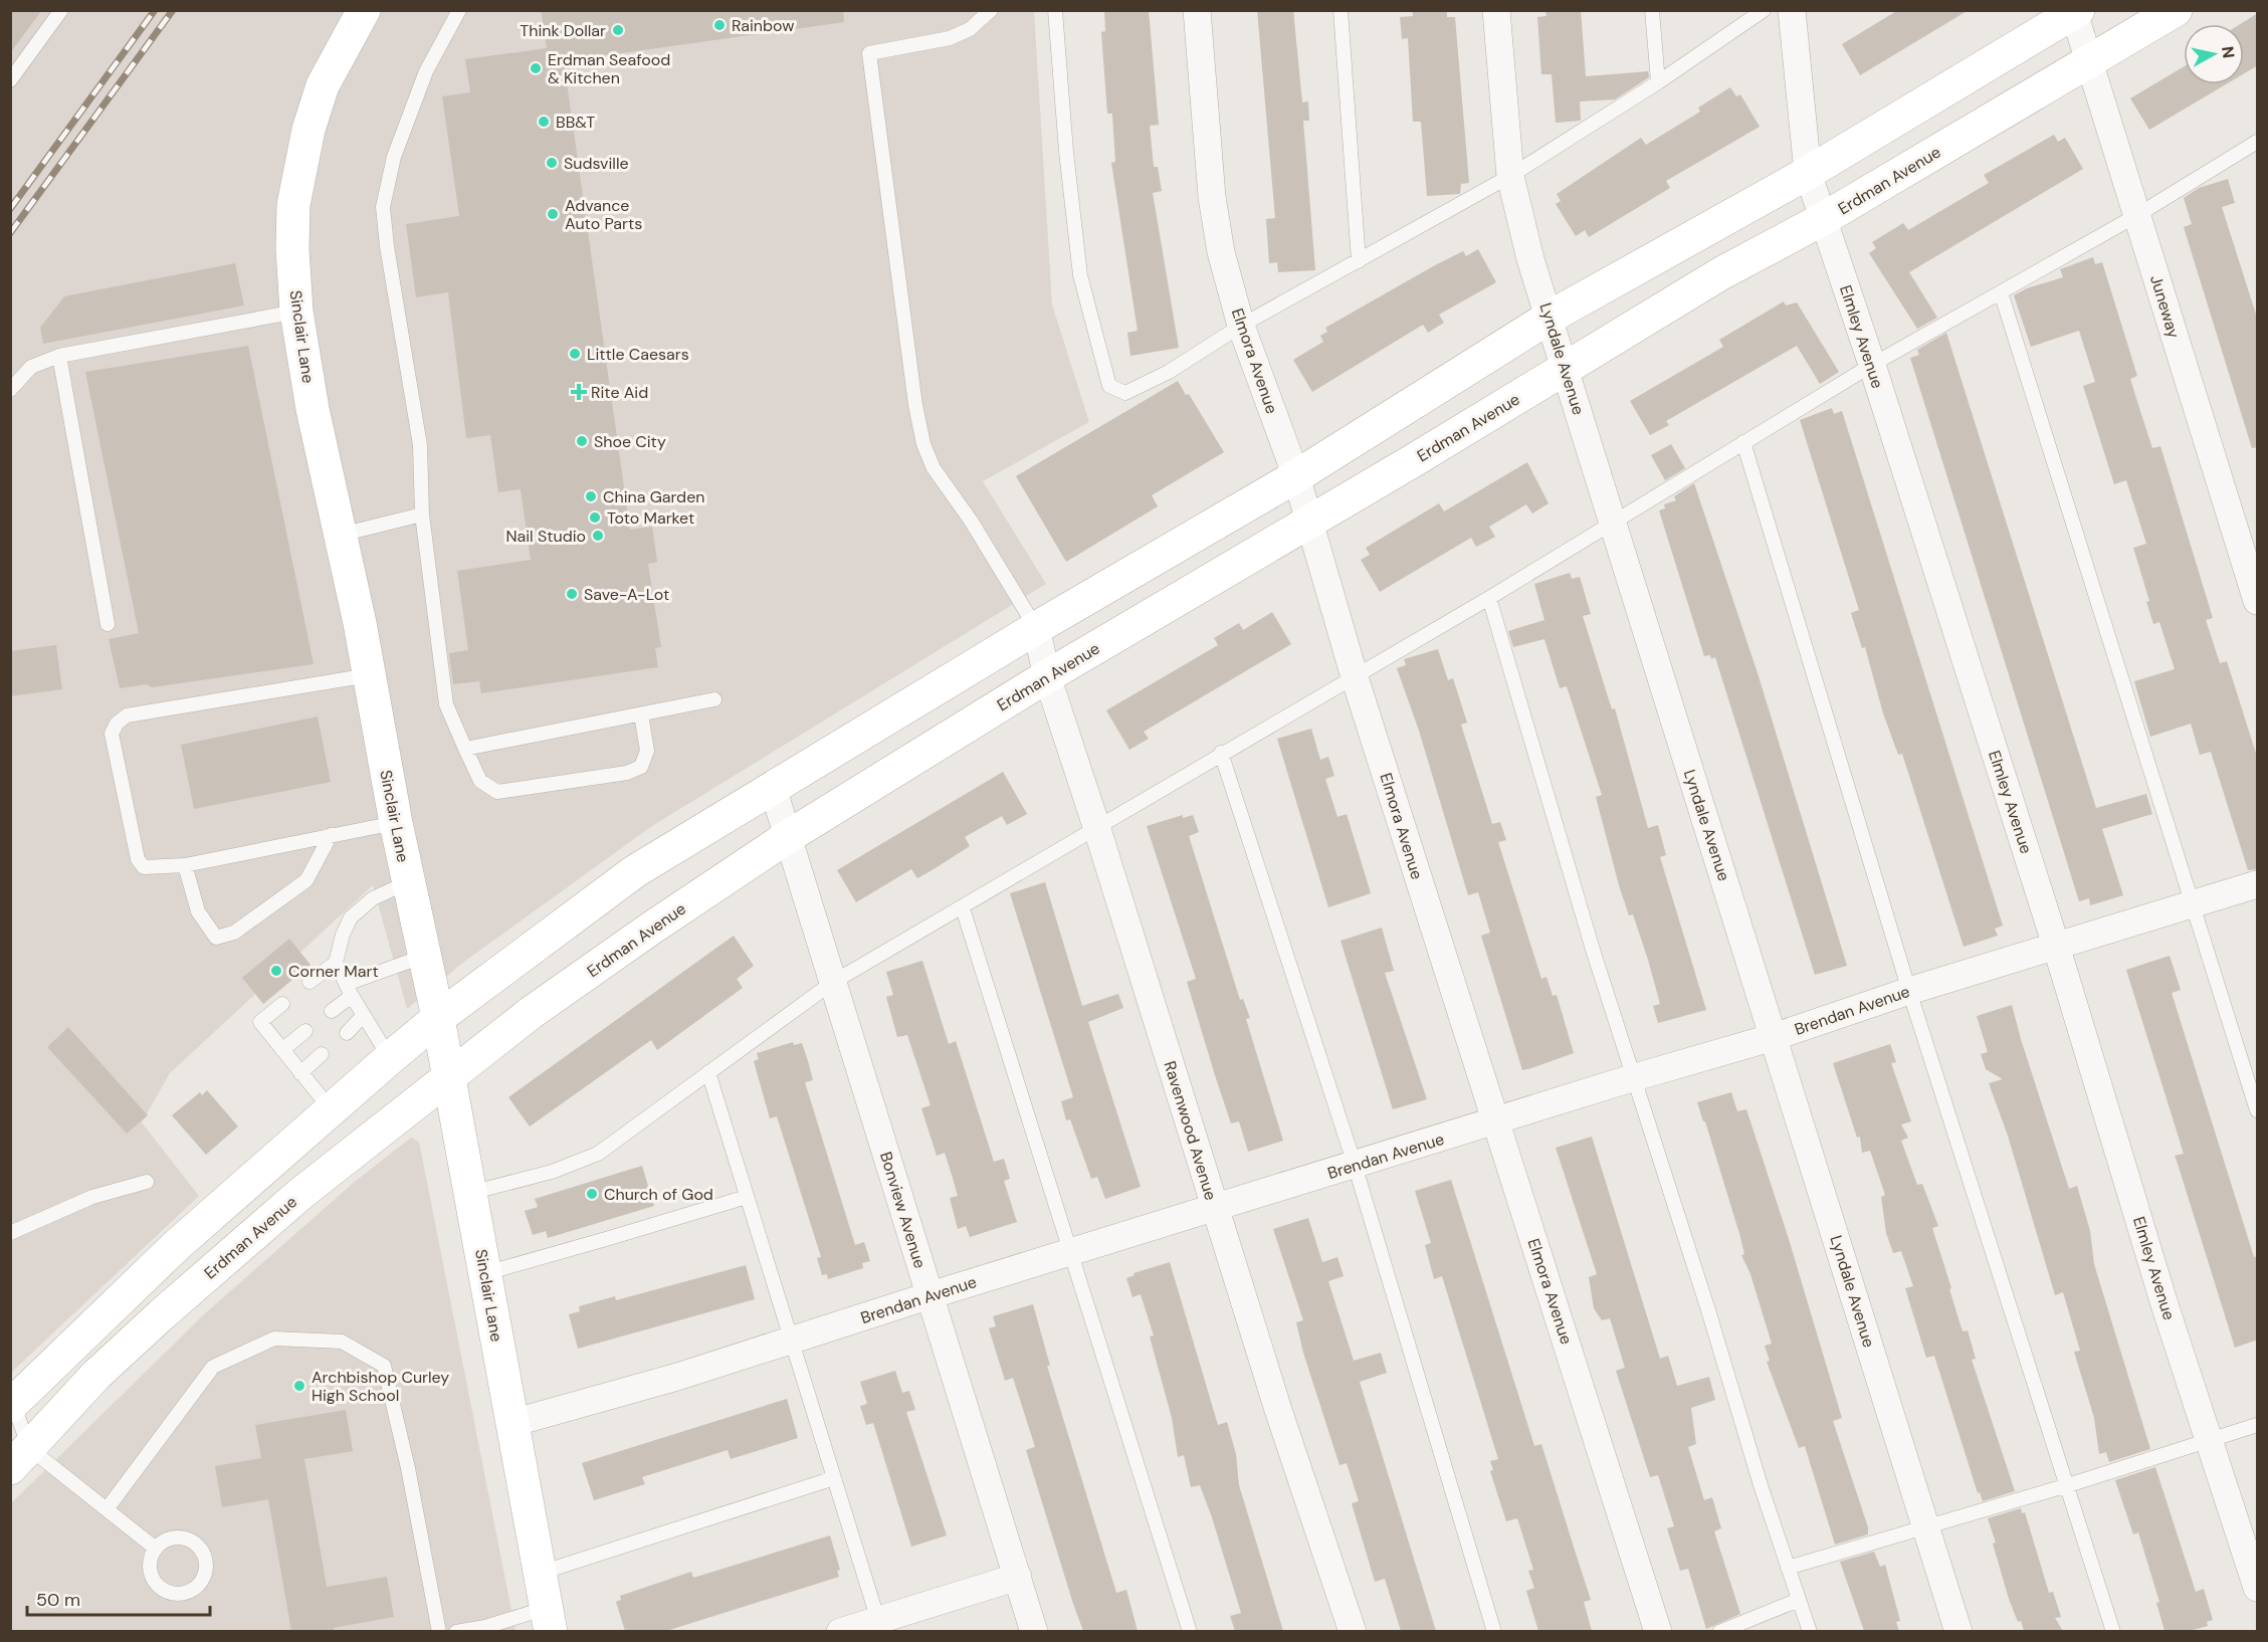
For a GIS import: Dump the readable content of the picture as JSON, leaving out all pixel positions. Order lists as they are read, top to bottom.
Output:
{
  "streets": {
    "main road": ["Erdman Avenue", "Sinclair Lane"],
    "street": [
      "Juneway",
      "Elmley Avenue",
      "Lyndale Avenue",
      "Elmora Avenue",
      "Brendan Avenue",
      "Ravenwood Avenue",
      "Bonview Avenue"
    ]
  },
  "crossings": [
    ["Erdman Avenue", "Juneway"],
    ["Erdman Avenue", "Sinclair Lane"],
    ["Erdman Avenue", "Elmley Avenue"],
    ["Erdman Avenue", "Lyndale Avenue"],
    ["Erdman Avenue", "Elmora Avenue"],
    ["Erdman Avenue", "Ravenwood Avenue"],
    ["Erdman Avenue", "Bonview Avenue"],
    ["Sinclair Lane", "Brendan Avenue"],
    ["Elmley Avenue", "Brendan Avenue"],
    ["Lyndale Avenue", "Brendan Avenue"],
    ["Elmora Avenue", "Brendan Avenue"],
    ["Brendan Avenue", "Ravenwood Avenue"],
    ["Brendan Avenue", "Bonview Avenue"]
  ],
  "places": {
    "other": [
      "Rainbow",
      "Think Dollar",
      "Erdman Seafood & Kitchen",
      "BB&T",
      "Sudsville",
      "Advance Auto Parts",
      "Little Caesars",
      "Shoe City",
      "China Garden",
      "Toto Market",
      "Nail Studio",
      "Save-A-Lot",
      "Corner Mart",
      "Church of God",
      "Archbishop Curley High School"
    ],
    "health": ["Rite Aid"]
  },
  "scale_bar": "50 m",
  "north": "right"
}
